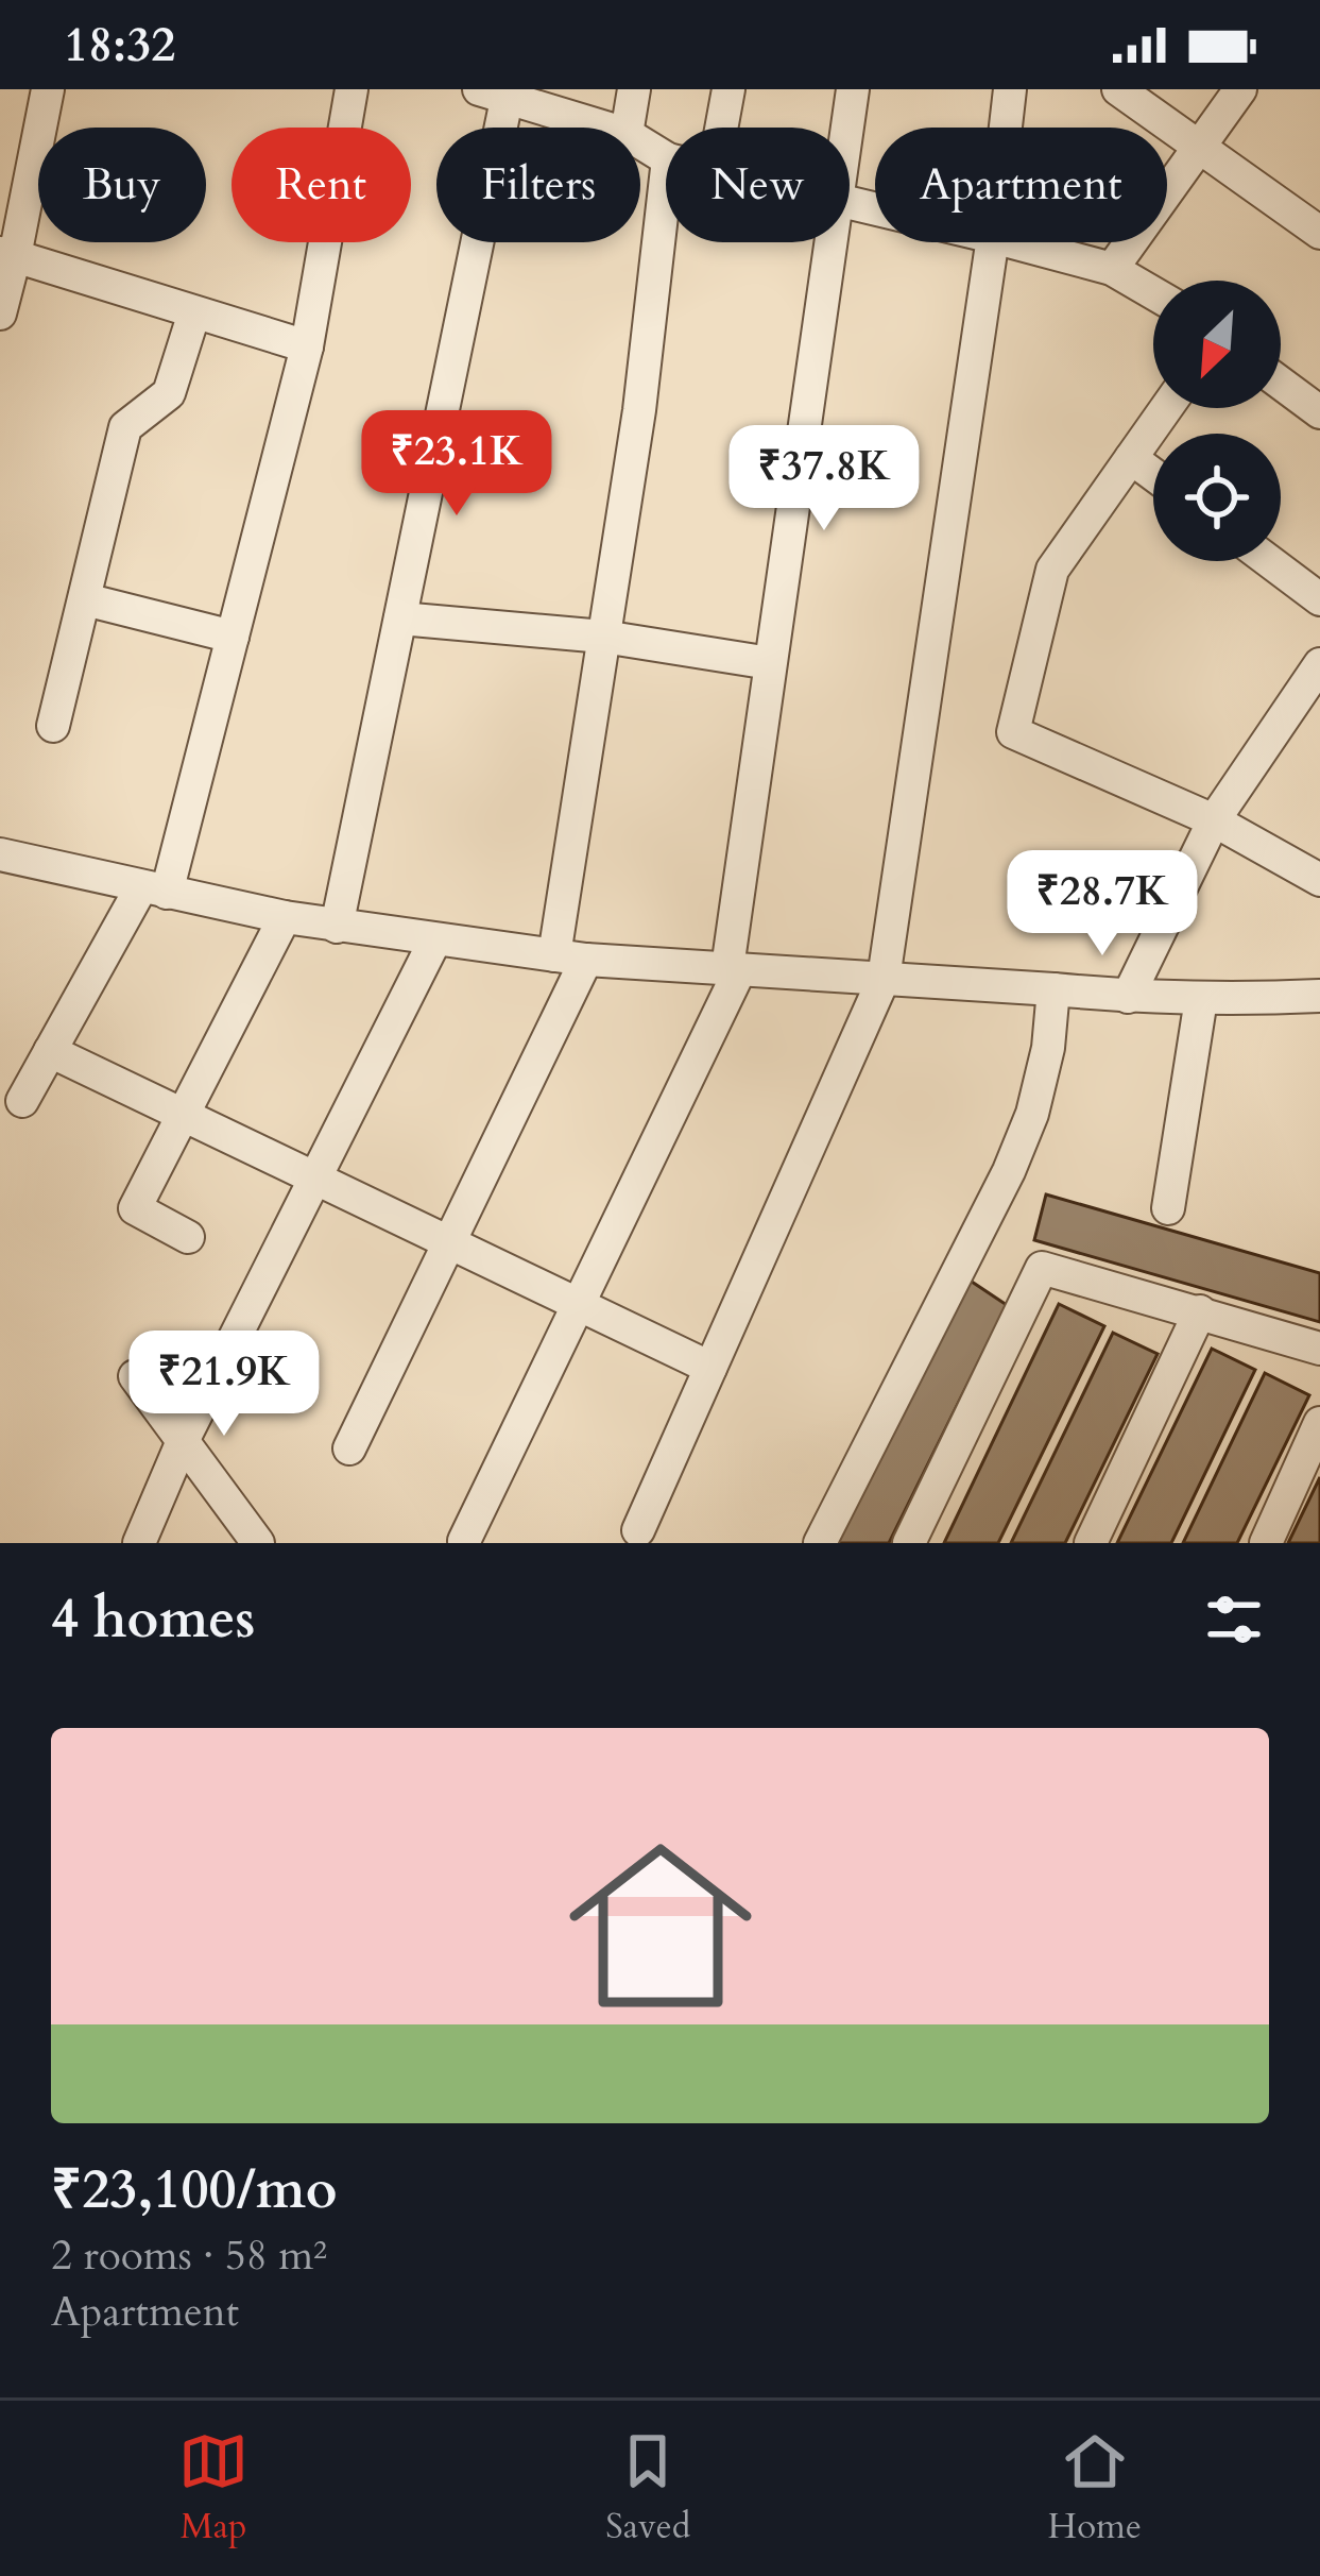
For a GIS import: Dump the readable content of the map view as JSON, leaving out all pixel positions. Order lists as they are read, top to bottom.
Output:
{
  "north": "bottom left",
  "page": {
    "status": "18:32",
    "chip": [
      "Buy",
      "Rent",
      "Filters",
      "New",
      "Apartment"
    ],
    "price": [
      "₹23.1K",
      "₹37.8K",
      "₹28.7K",
      "₹21.9K"
    ],
    "heading": "4 homes",
    "list": [
      {
        "name": "₹23,100/mo",
        "note": "2 rooms · 58 m² · Apartment"
      }
    ],
    "tabs": ["Map", "Saved", "Home"]
  }
}
